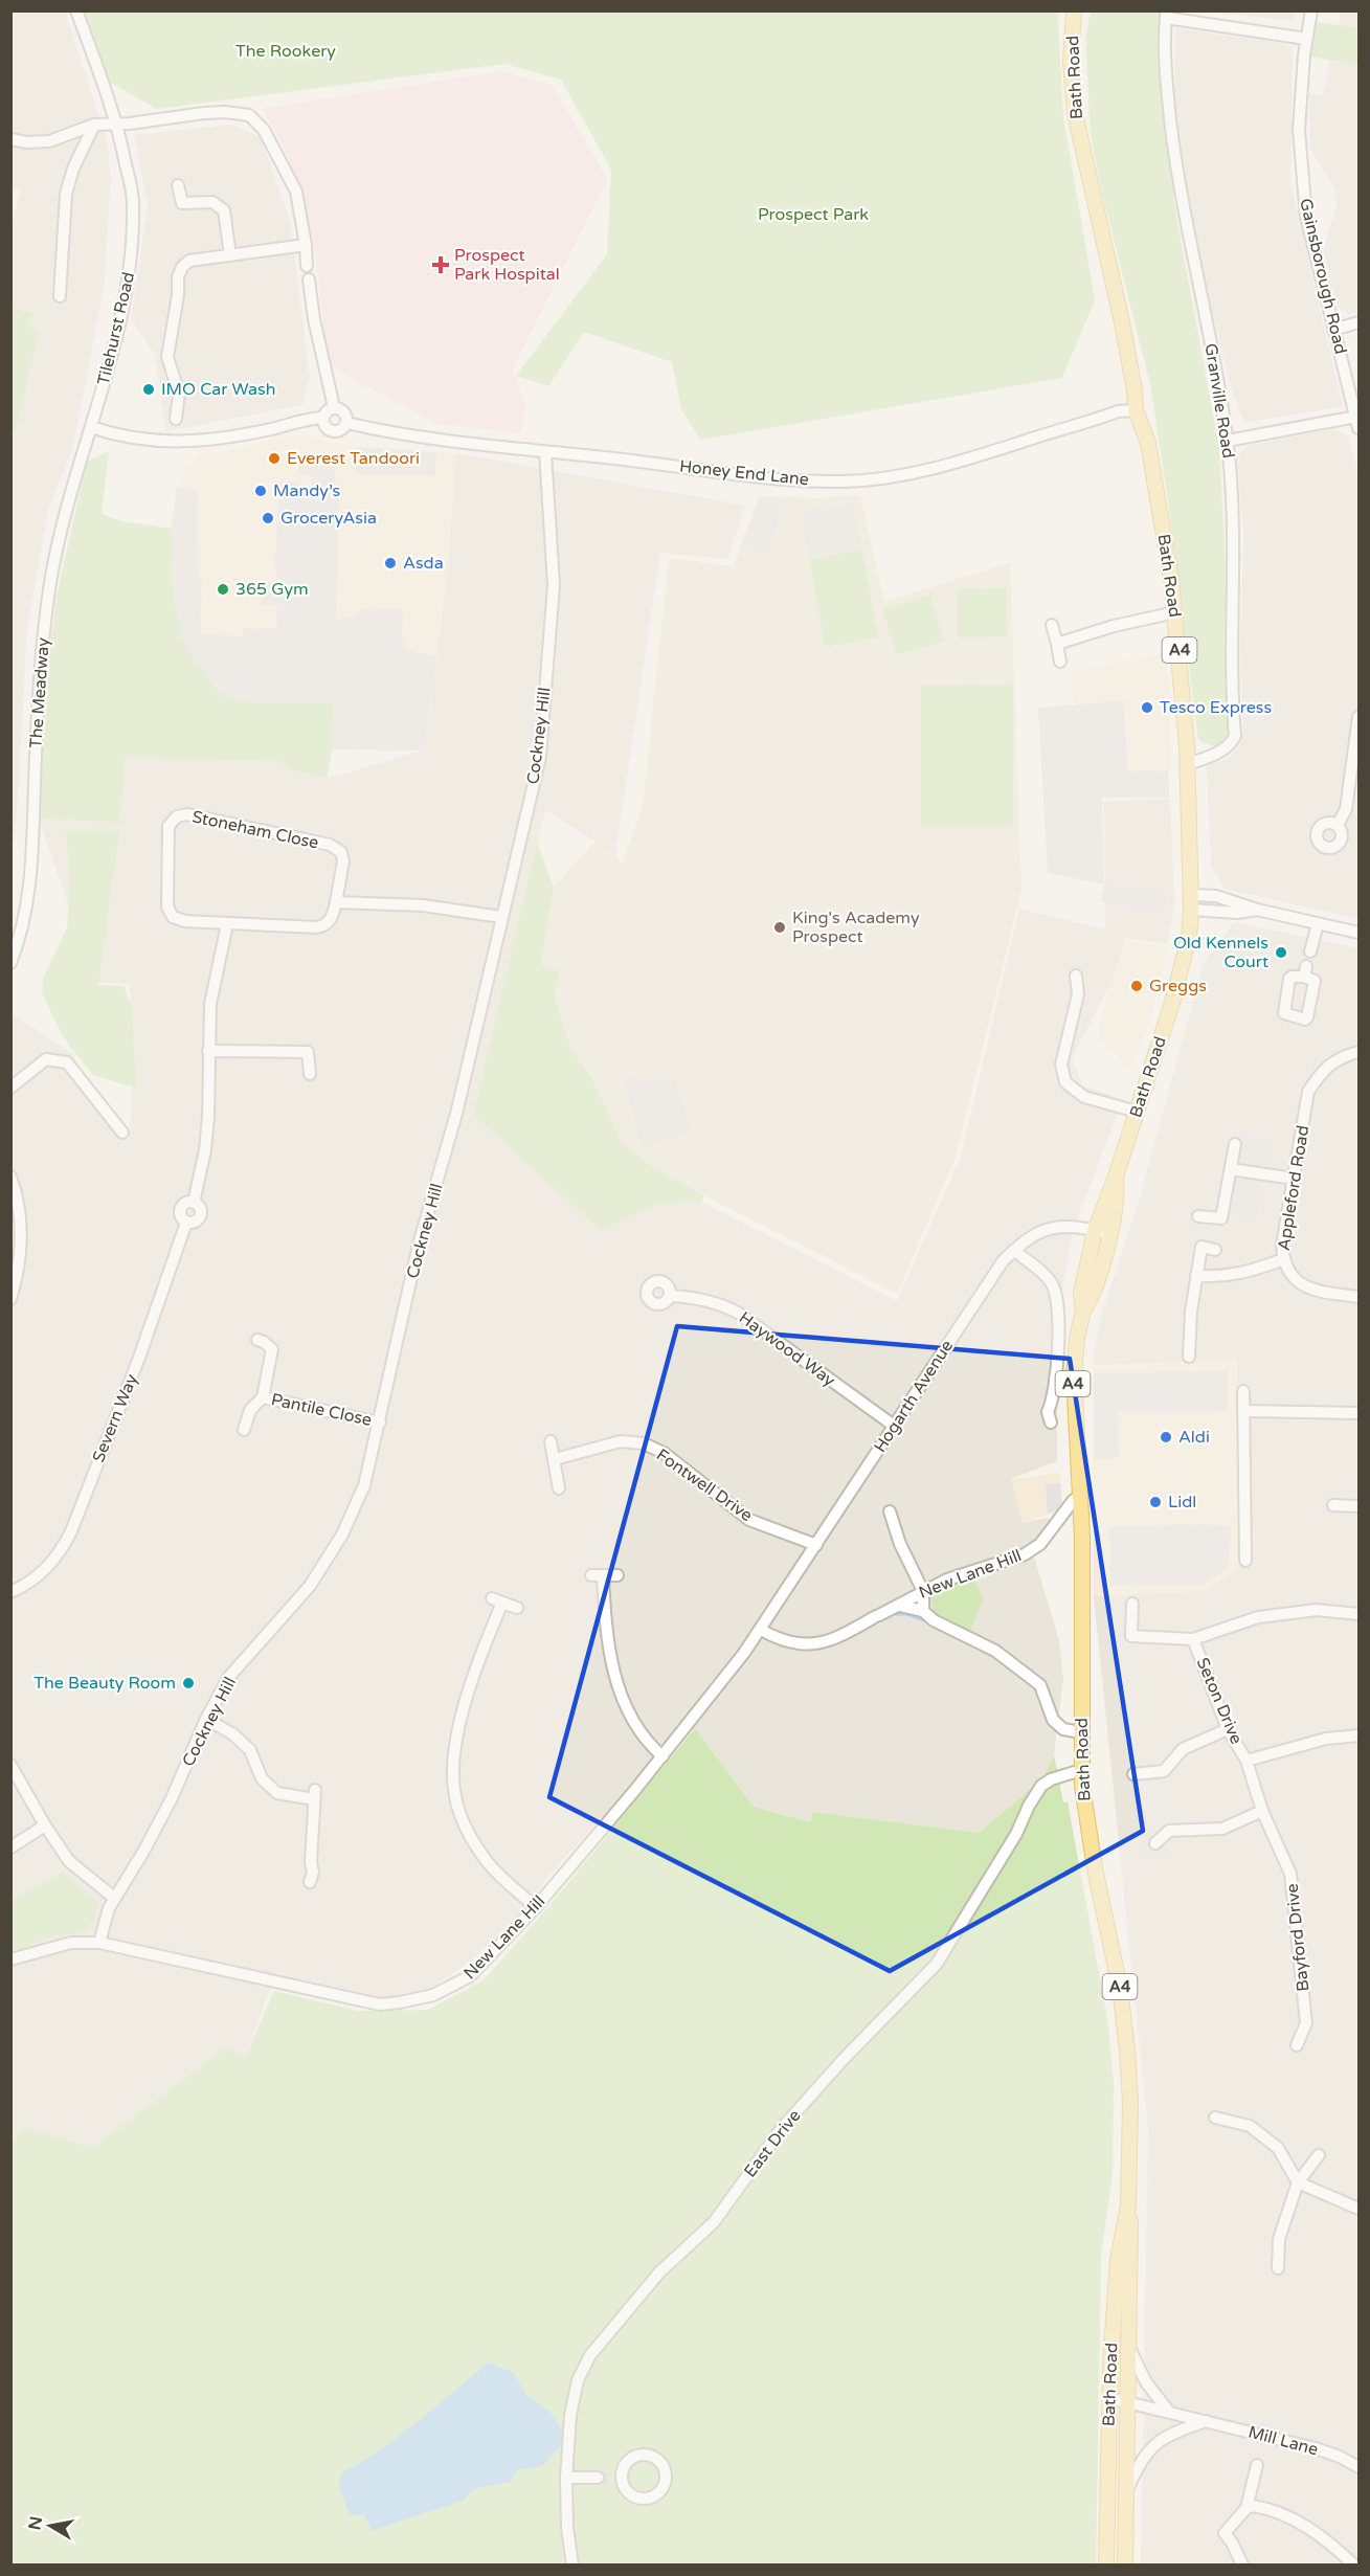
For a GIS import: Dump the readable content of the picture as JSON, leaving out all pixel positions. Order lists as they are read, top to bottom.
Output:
{
  "streets": {
    "main road": ["Bath Road", "A4"],
    "street": [
      "Gainsborough Road",
      "Tilehurst Road",
      "Granville Road",
      "Honey End Lane",
      "The Meadway",
      "Cockney Hill",
      "Stoneham Close",
      "Appleford Road",
      "Haywood Way",
      "Hogarth Avenue",
      "Pantile Close",
      "Severn Way",
      "Fontwell Drive",
      "New Lane Hill",
      "Seton Drive",
      "Bayford Drive",
      "East Drive",
      "Mill Lane"
    ]
  },
  "crossings": [
    ["Bath Road", "Granville Road"],
    ["Bath Road", "Honey End Lane"],
    ["Bath Road", "Hogarth Avenue"],
    ["Bath Road", "New Lane Hill"],
    ["Bath Road", "East Drive"],
    ["Bath Road", "Mill Lane"],
    ["Tilehurst Road", "The Meadway"],
    ["Honey End Lane", "Cockney Hill"],
    ["Cockney Hill", "Pantile Close"],
    ["Cockney Hill", "New Lane Hill"],
    ["Stoneham Close", "Severn Way"],
    ["Haywood Way", "Hogarth Avenue"],
    ["Hogarth Avenue", "Fontwell Drive"],
    ["Hogarth Avenue", "New Lane Hill"],
    ["Seton Drive", "Bayford Drive"]
  ],
  "parks": ["The Rookery", "Prospect Park"],
  "places": {
    "health": ["Prospect Park Hospital"],
    "other": [
      "IMO Car Wash",
      "Everest Tandoori",
      "Mandy’s",
      "GroceryAsia",
      "Asda",
      "365 Gym",
      "Tesco Express",
      "King's Academy Prospect",
      "Old Kennels Court",
      "Greggs",
      "Aldi",
      "Lidl",
      "The Beauty Room"
    ]
  },
  "north": "left"
}
